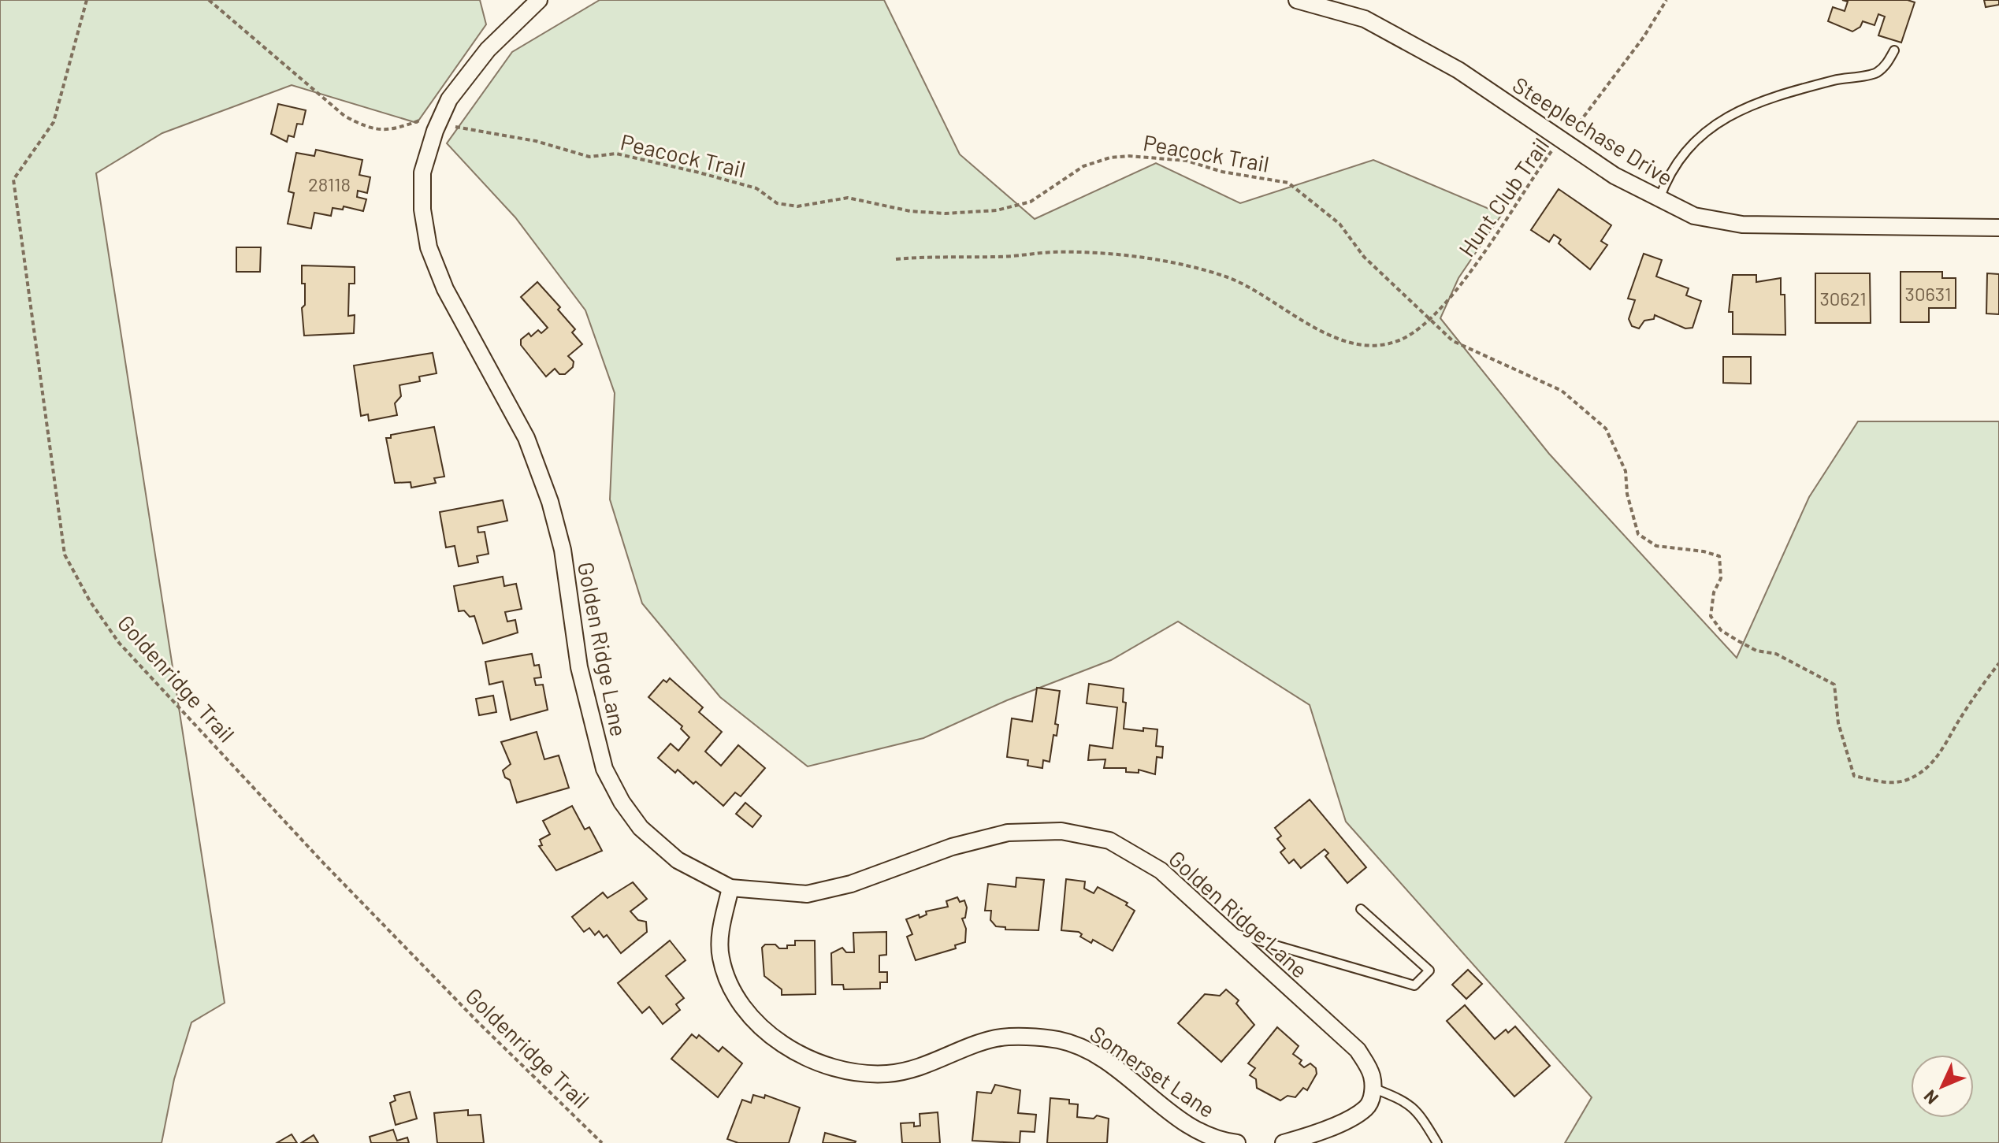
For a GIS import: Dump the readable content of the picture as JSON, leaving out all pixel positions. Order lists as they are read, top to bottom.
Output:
{
  "streets": {
    "street": ["Steeplechase Drive", "Golden Ridge Lane", "Somerset Lane"],
    "path": ["Peacock Trail", "Hunt Club Trail", "Goldenridge Trail"]
  },
  "crossings": [
    ["Steeplechase Drive", "Hunt Club Trail"],
    ["Peacock Trail", "Hunt Club Trail"],
    ["Peacock Trail", "Golden Ridge Lane"],
    ["Golden Ridge Lane", "Somerset Lane"]
  ],
  "house_numbers": ["28118", "30631", "30621"],
  "north": "bottom left"
}
